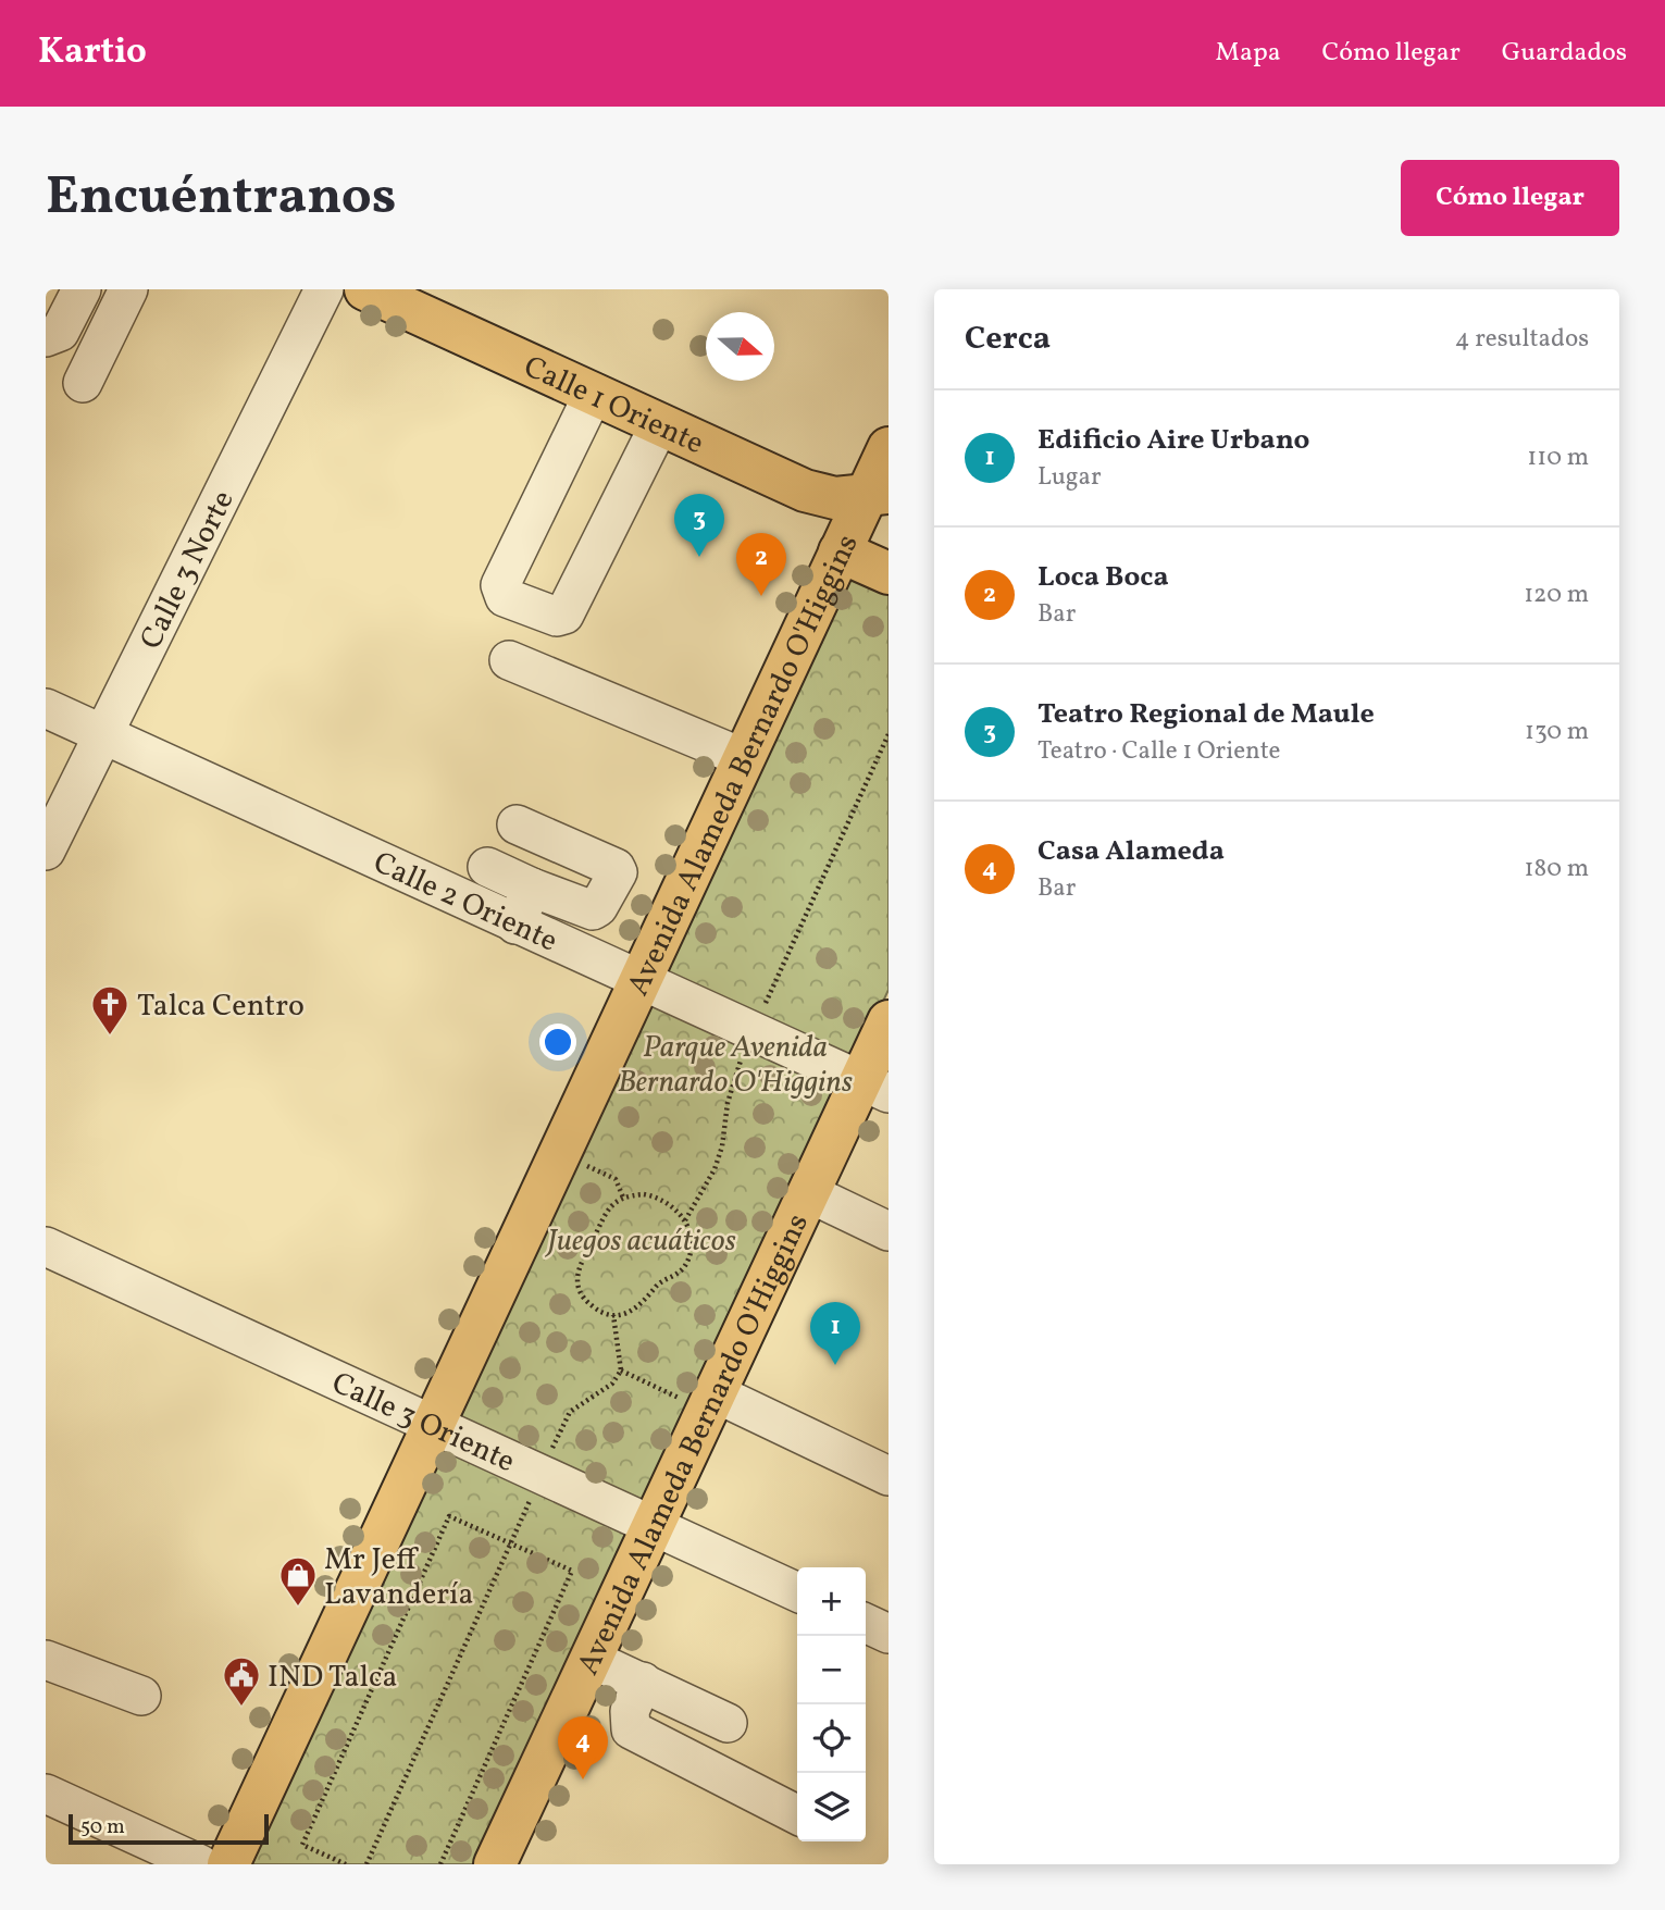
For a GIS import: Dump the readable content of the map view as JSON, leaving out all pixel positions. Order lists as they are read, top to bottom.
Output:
{
  "streets": {
    "main road": ["Calle 1 Oriente", "Avenida Alameda Bernardo O'Higgins"],
    "street": ["Calle 3 Norte", "Calle 2 Oriente", "Calle 3 Oriente"]
  },
  "crossings": [
    ["Calle 1 Oriente", "Avenida Alameda Bernardo O'Higgins"],
    ["Calle 3 Norte", "Calle 2 Oriente"],
    ["Avenida Alameda Bernardo O'Higgins", "Calle 2 Oriente"],
    ["Avenida Alameda Bernardo O'Higgins", "Calle 3 Oriente"]
  ],
  "parks": ["Parque Avenida Bernardo O'Higgins", "Juegos acuáticos"],
  "places": {
    "church": ["Talca Centro"],
    "shop": ["Mr Jeff Lavandería"],
    "public building": ["IND Talca"]
  },
  "scale_bar": "50 m",
  "north": "right",
  "page": {
    "header": "Kartio",
    "nav": ["Mapa", "Cómo llegar", "Guardados"],
    "buttons": "Cómo llegar",
    "title": "Encuéntranos",
    "heading": ["Cerca", "4 resultados"],
    "list": [
      {
        "mark": "1",
        "name": "Edificio Aire Urbano",
        "note": "Lugar",
        "value": "110 m"
      },
      {
        "mark": "2",
        "name": "Loca Boca",
        "note": "Bar",
        "value": "120 m"
      },
      {
        "mark": "3",
        "name": "Teatro Regional de Maule",
        "note": "Teatro · Calle 1 Oriente",
        "value": "130 m"
      },
      {
        "mark": "4",
        "name": "Casa Alameda",
        "note": "Bar",
        "value": "180 m"
      }
    ],
    "pins": [
      "3",
      "2",
      "1",
      "4"
    ],
    "map_buttons": ["+", "−"],
    "scale": "50 m"
  }
}
